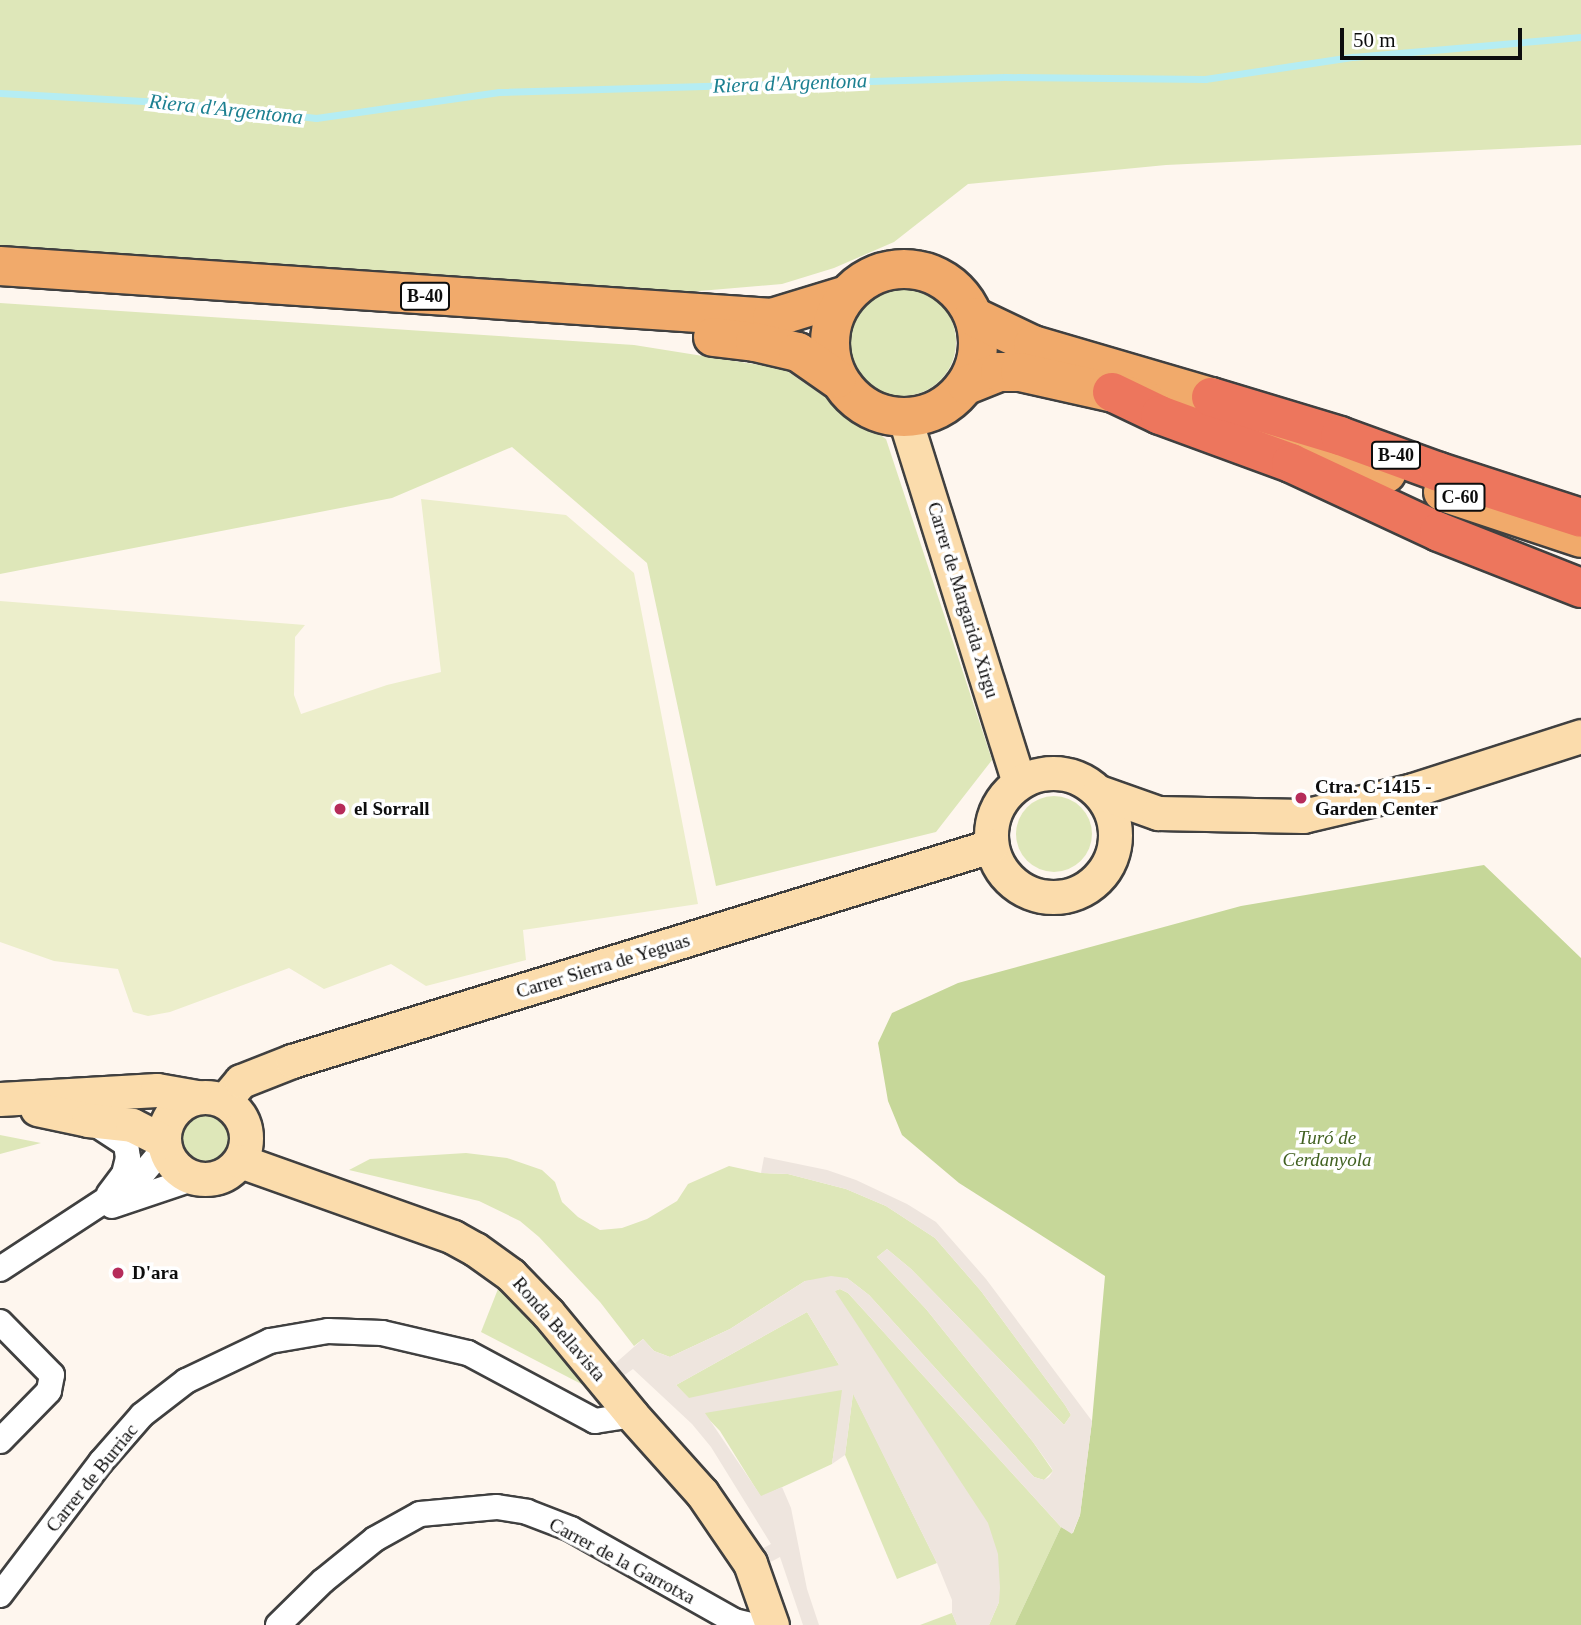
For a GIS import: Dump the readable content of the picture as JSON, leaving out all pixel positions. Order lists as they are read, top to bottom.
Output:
{
  "streets": {
    "highway": ["B-40"],
    "main road": ["C-60"],
    "street": [
      "Carrer de Margarida Xirgu",
      "Carrer Sierra de Yeguas",
      "Ronda Bellavista",
      "Carrer de Burriac",
      "Carrer de la Garrotxa"
    ]
  },
  "crossings": [
    ["B-40", "C-60"],
    ["B-40", "Carrer de Margarida Xirgu"],
    ["Carrer de Margarida Xirgu", "Carrer Sierra de Yeguas"],
    ["Carrer Sierra de Yeguas", "Ronda Bellavista"],
    ["Ronda Bellavista", "Carrer de Burriac"]
  ],
  "water": ["Riera d'Argentona"],
  "parks": ["Turó de Cerdanyola"],
  "places": ["Ctra. C-1415 - Garden Center", "el Sorrall", "D'ara"],
  "scale_bar": "50 m"
}
